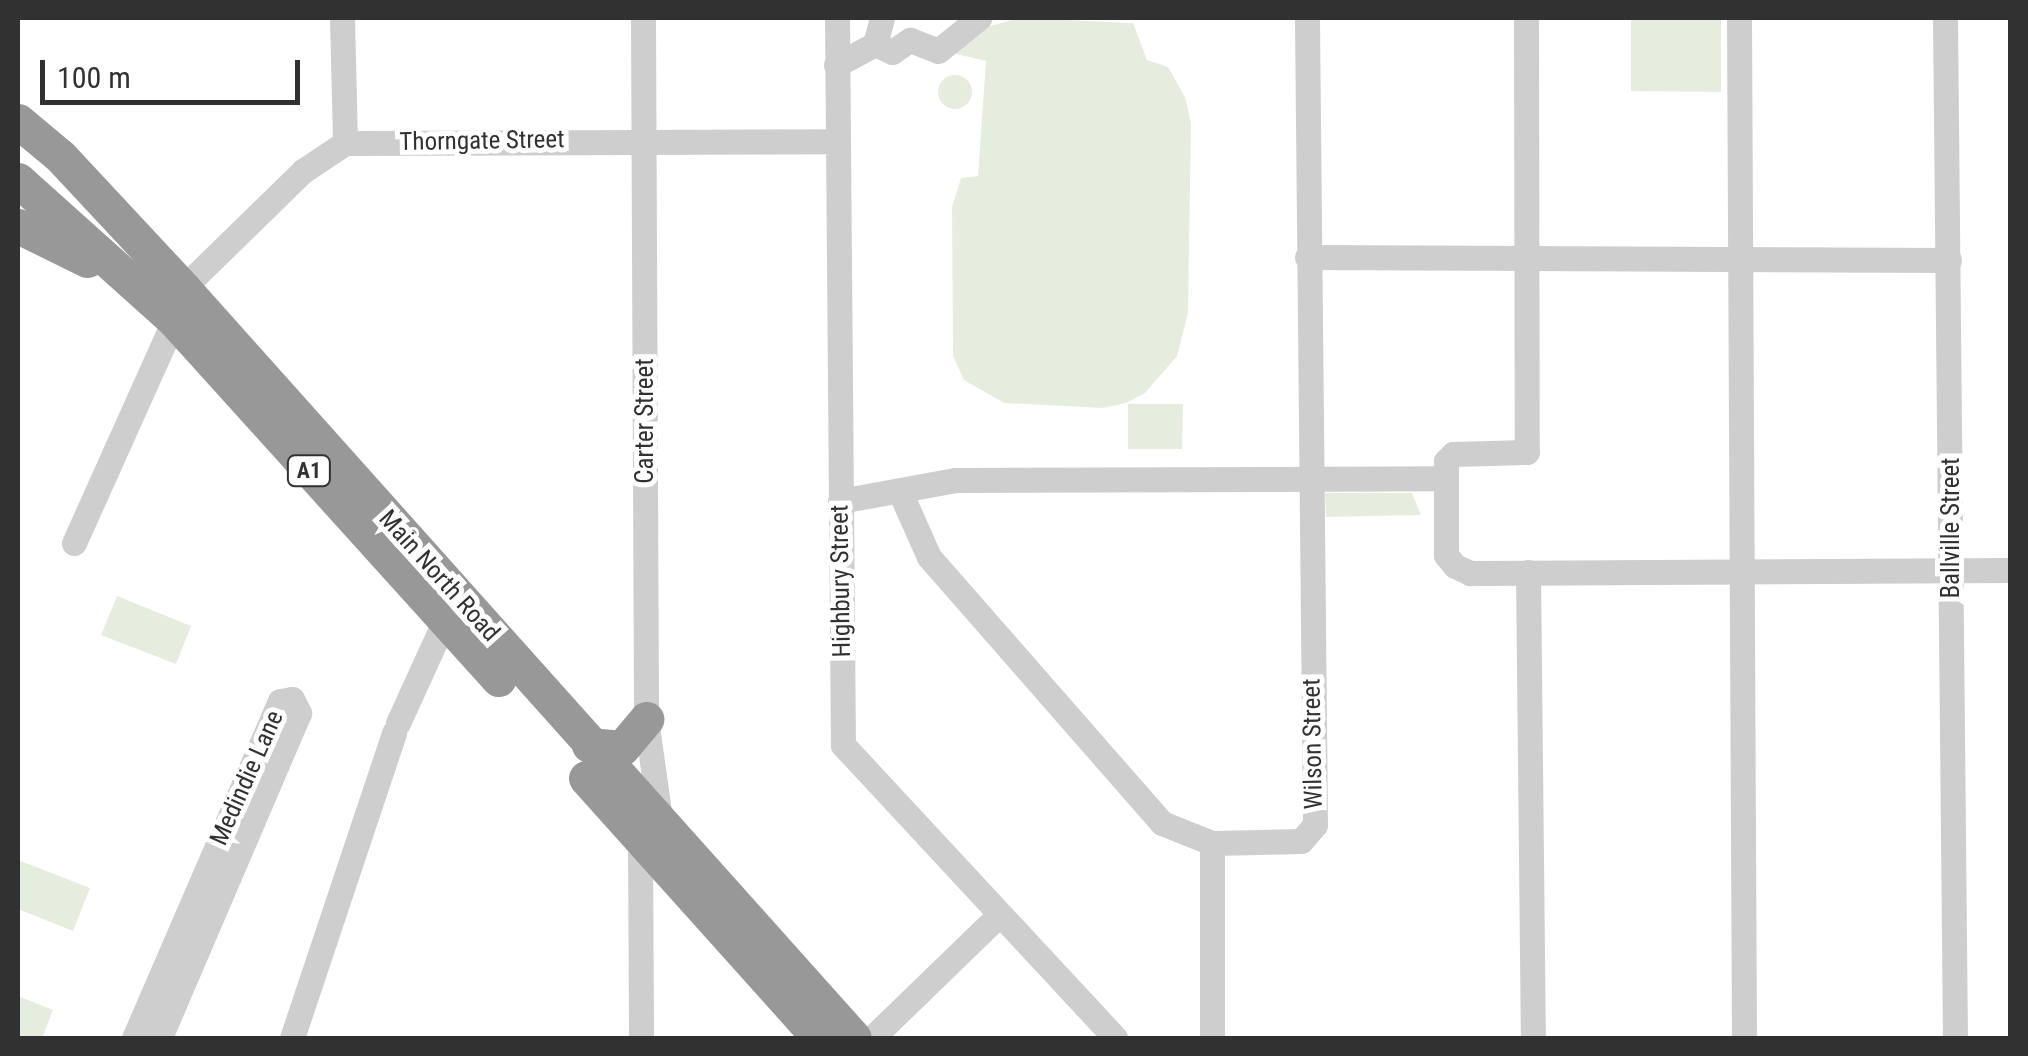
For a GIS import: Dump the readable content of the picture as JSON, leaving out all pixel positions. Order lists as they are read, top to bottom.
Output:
{
  "streets": {
    "highway": ["A1", "Main North Road"],
    "street": [
      "Thorngate Street",
      "Carter Street",
      "Ballville Street",
      "Highbury Street",
      "Wilson Street",
      "Medindie Lane"
    ]
  },
  "crossings": [
    ["Thorngate Street", "Carter Street"],
    ["Thorngate Street", "Highbury Street"],
    ["Carter Street", "Main North Road"]
  ],
  "scale_bar": "100 m"
}
